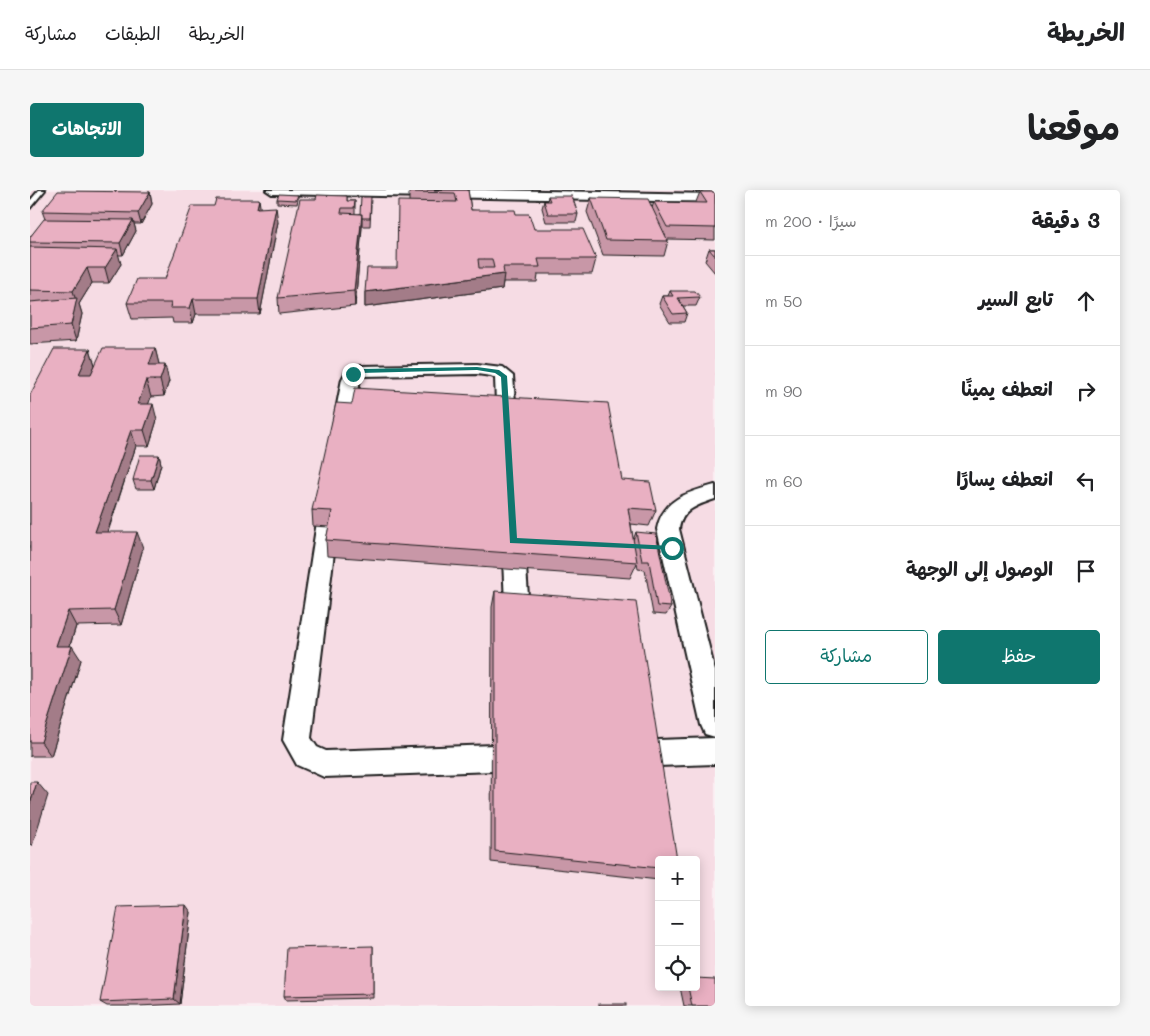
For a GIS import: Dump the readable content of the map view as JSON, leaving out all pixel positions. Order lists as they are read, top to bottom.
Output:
{
  "page": {
    "header": "الخريطة",
    "nav": ["الخريطة", "الطبقات", "مشاركة"],
    "title": "موقعنا",
    "buttons": [
      "الاتجاهات",
      ["حفظ", "مشاركة"]
    ],
    "heading": ["3 دقيقة", "سيرًا · 200 m"],
    "list": [
      ["تابع السير", "50 m"],
      ["انعطف يمينًا", "90 m"],
      ["انعطف يسارًا", "60 m"],
      "الوصول إلى الوجهة"
    ],
    "map_buttons": ["+", "−"]
  }
}
